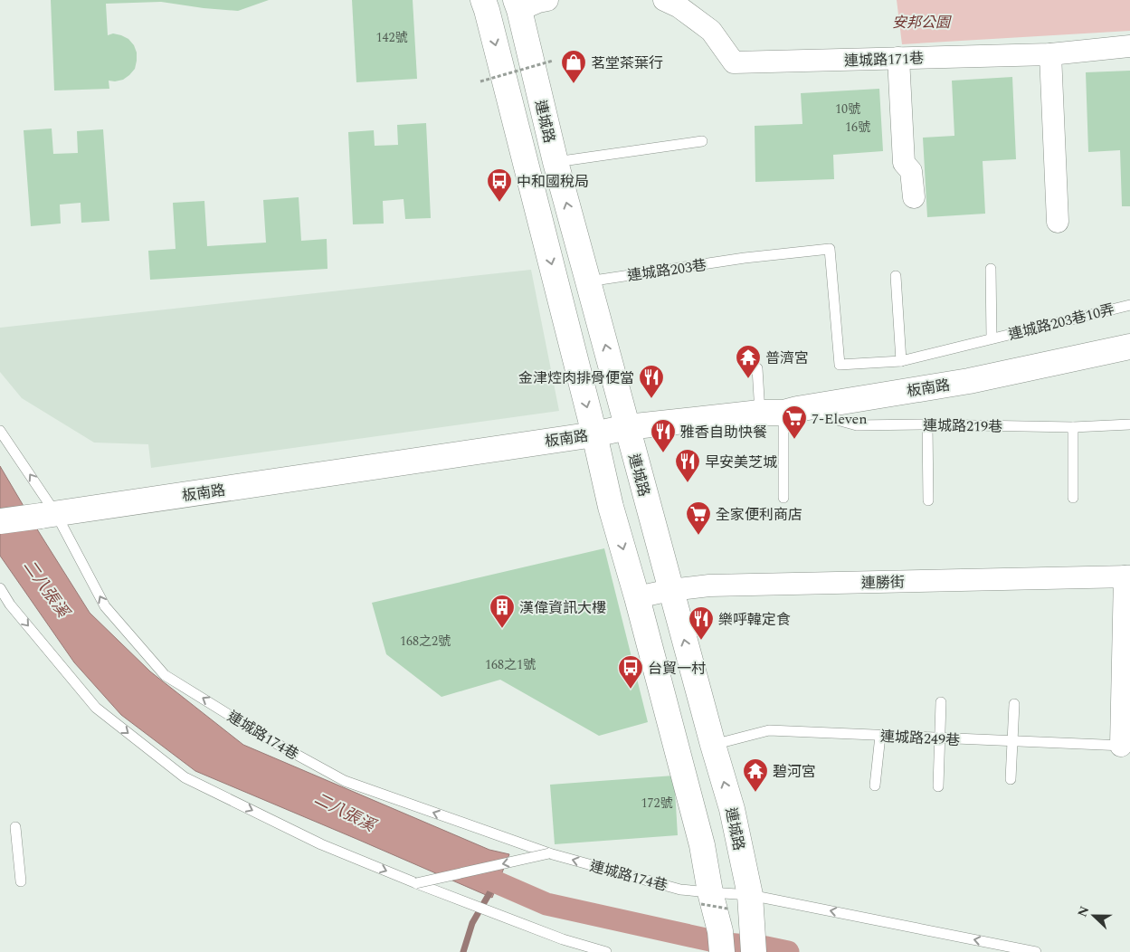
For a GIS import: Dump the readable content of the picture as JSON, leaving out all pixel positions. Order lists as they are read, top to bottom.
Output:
{
  "streets": {
    "main road": ["連城路", "板南路"],
    "street": ["連城路171巷", "連勝街"],
    "lane": [
      "連城路203巷",
      "連城路203巷10弄",
      "連城路219巷",
      "連城路174巷",
      "連城路249巷"
    ]
  },
  "crossings": [
    ["連城路", "連城路203巷"],
    ["連城路", "板南路"],
    ["連城路", "連勝街"],
    ["連城路", "連城路174巷"],
    ["連城路", "連城路249巷"],
    ["連城路203巷", "連城路203巷10弄"],
    ["板南路", "連城路219巷"],
    ["板南路", "連城路174巷"]
  ],
  "water": ["二八張溪"],
  "parks": ["安邦公園"],
  "places": {
    "shop": ["茗堂茶葉行"],
    "bus stop": ["中和國稅局", "台貿一村"],
    "temple": ["普濟宮", "碧河宮"],
    "restaurant": [
      "金津焢肉排骨便當",
      "雅香自助快餐",
      "早安美芝城",
      "樂呼韓定食"
    ],
    "supermarket": ["7-Eleven", "全家便利商店"],
    "building": ["漢偉資訊大樓"]
  },
  "house_numbers": [
    "142號",
    "10號",
    "16號",
    "168之2號",
    "168之1號",
    "172號"
  ],
  "north": "left"
}
